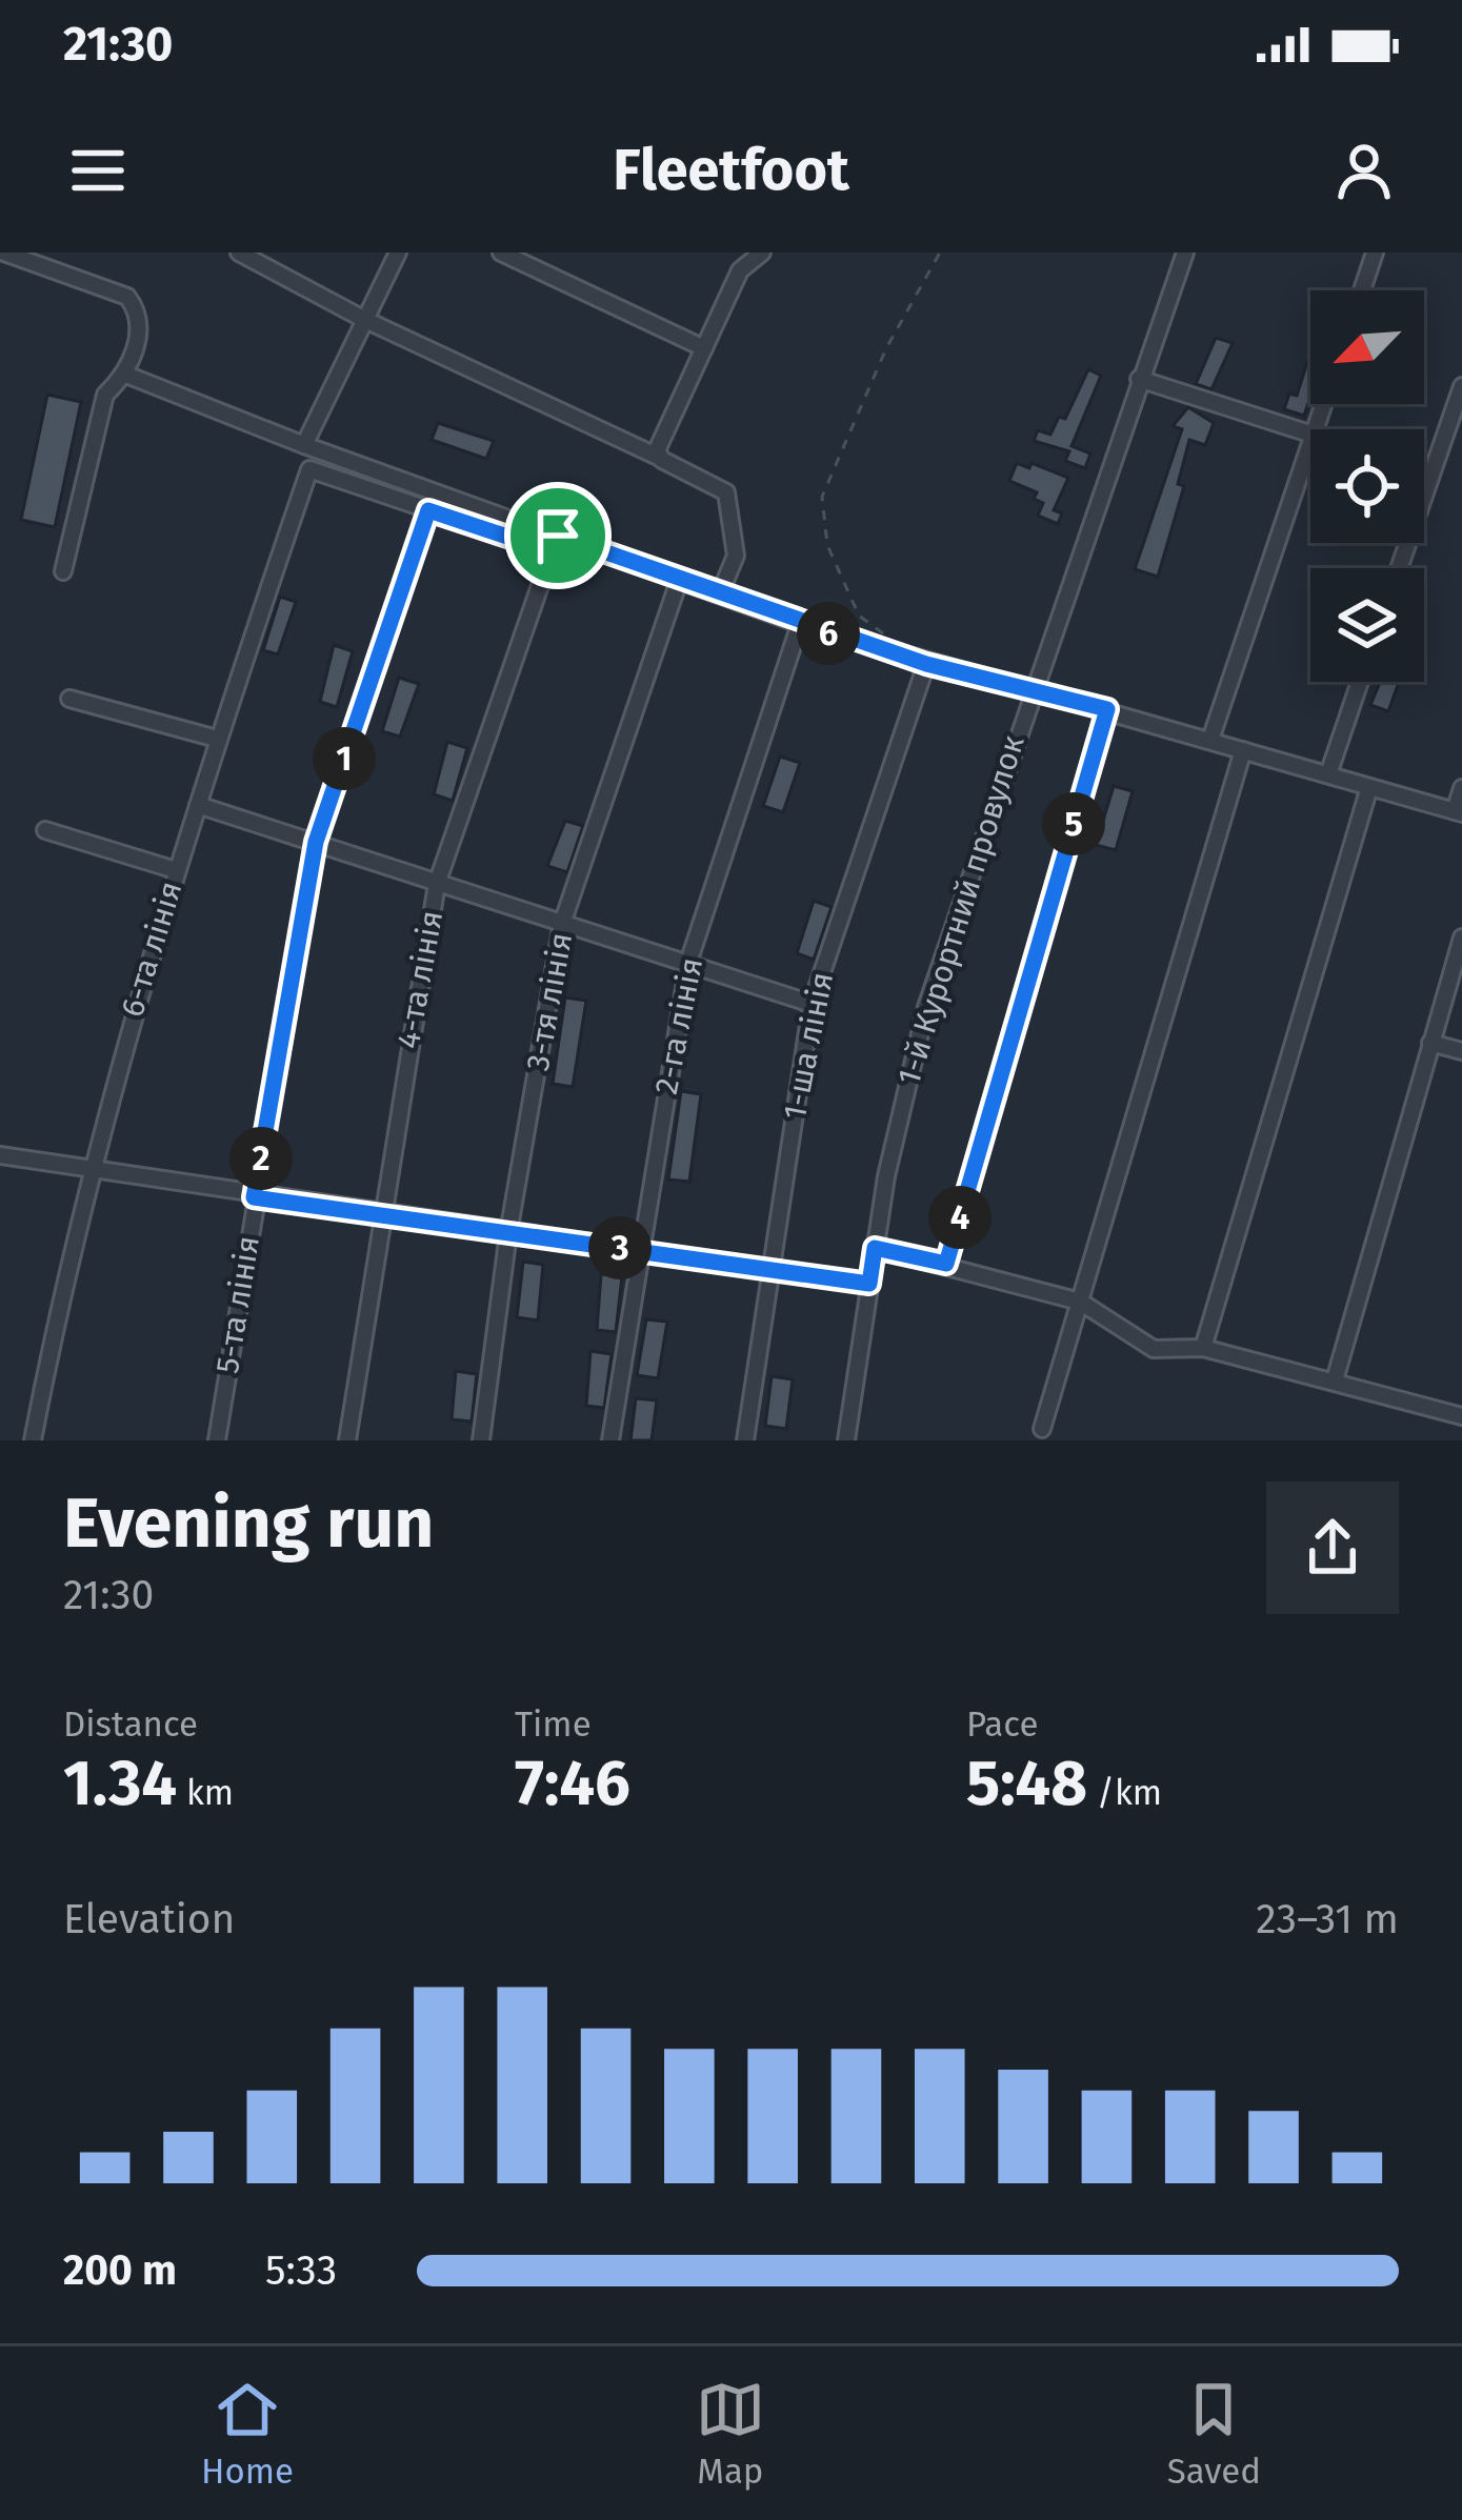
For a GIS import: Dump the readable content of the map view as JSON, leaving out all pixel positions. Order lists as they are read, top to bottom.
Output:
{
  "streets": {
    "street": [
      "1-й Курортний провулок",
      "6-та лінія",
      "4-та лінія",
      "3-тя лінія",
      "2-га лінія",
      "1-ша лінія",
      "5-та лінія"
    ]
  },
  "crossings": [
    ["6-та лінія", "5-та лінія"]
  ],
  "north": "bottom left",
  "page": {
    "status": "21:30",
    "header": "Fleetfoot",
    "pins": [
      "6",
      "1",
      "5",
      "2",
      "4",
      "3"
    ],
    "heading": ["Evening run", "21:30"],
    "stats": [
      ["Distance", "1.34 km"],
      ["Time", "7:46"],
      ["Pace", "5:48 /km"]
    ],
    "chart": ["Elevation", "23–31 m"],
    "list": [
      {
        "name": "200 m",
        "note": "5:33"
      }
    ],
    "tabs": ["Home", "Map", "Saved"]
  }
}
